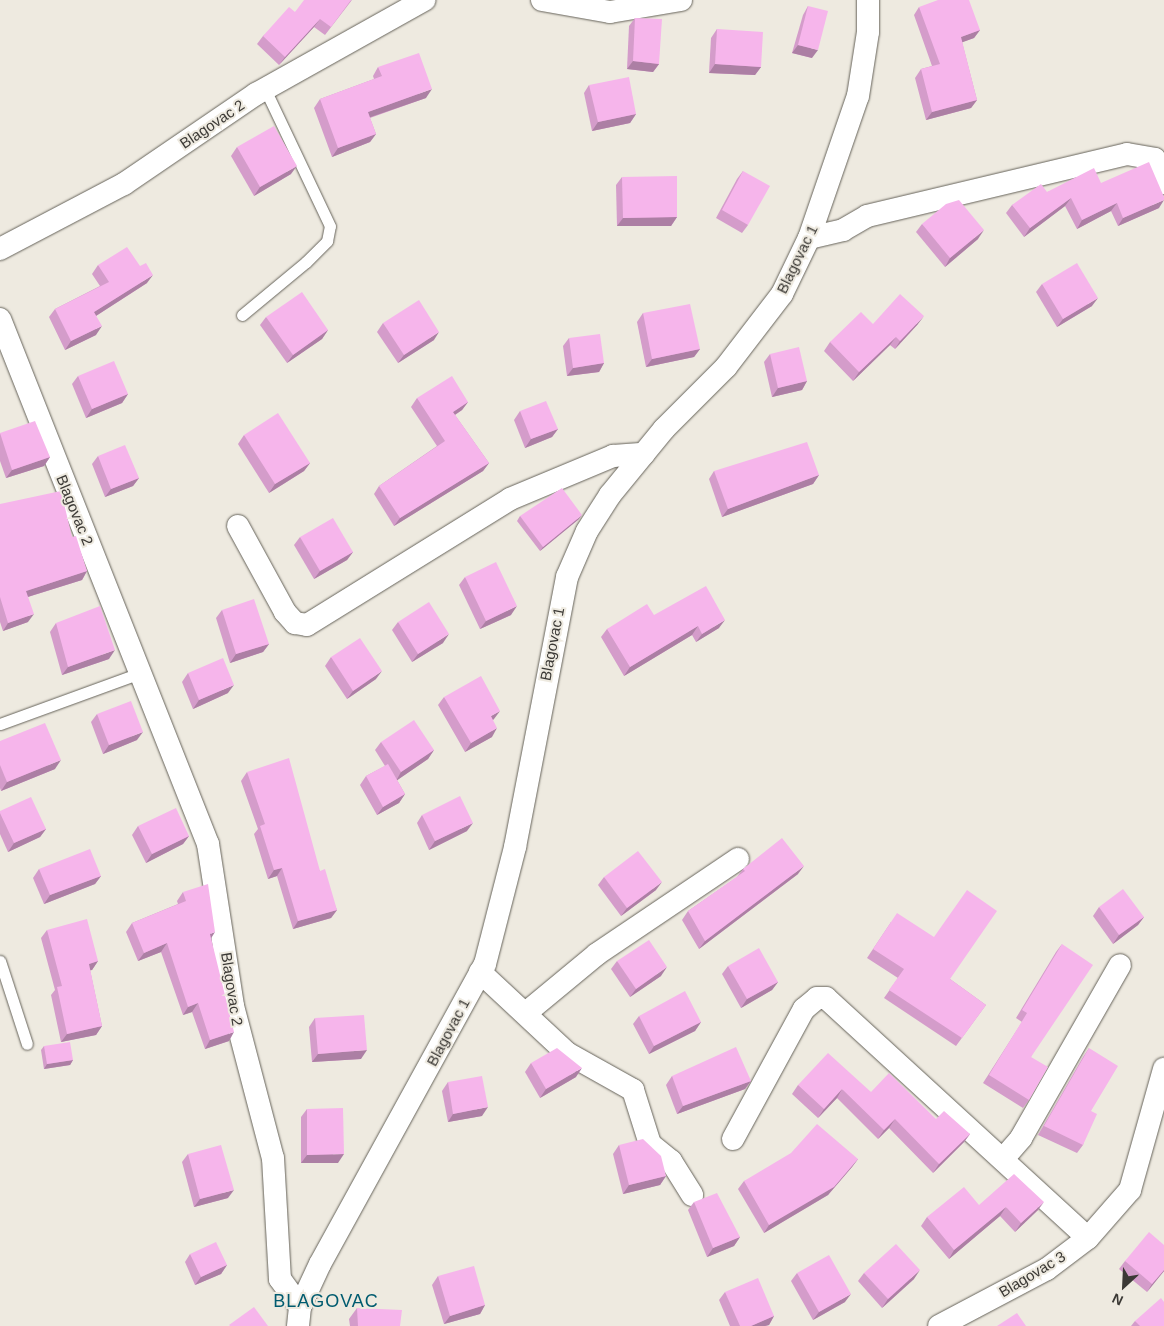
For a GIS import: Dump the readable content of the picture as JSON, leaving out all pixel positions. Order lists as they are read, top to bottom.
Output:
{
  "streets": {
    "street": ["Blagovac 2", "Blagovac 1", "Blagovac 3"]
  },
  "crossings": [
    ["Blagovac 2", "Blagovac 1"]
  ],
  "districts": ["BLAGOVAC"],
  "north": "bottom left"
}
